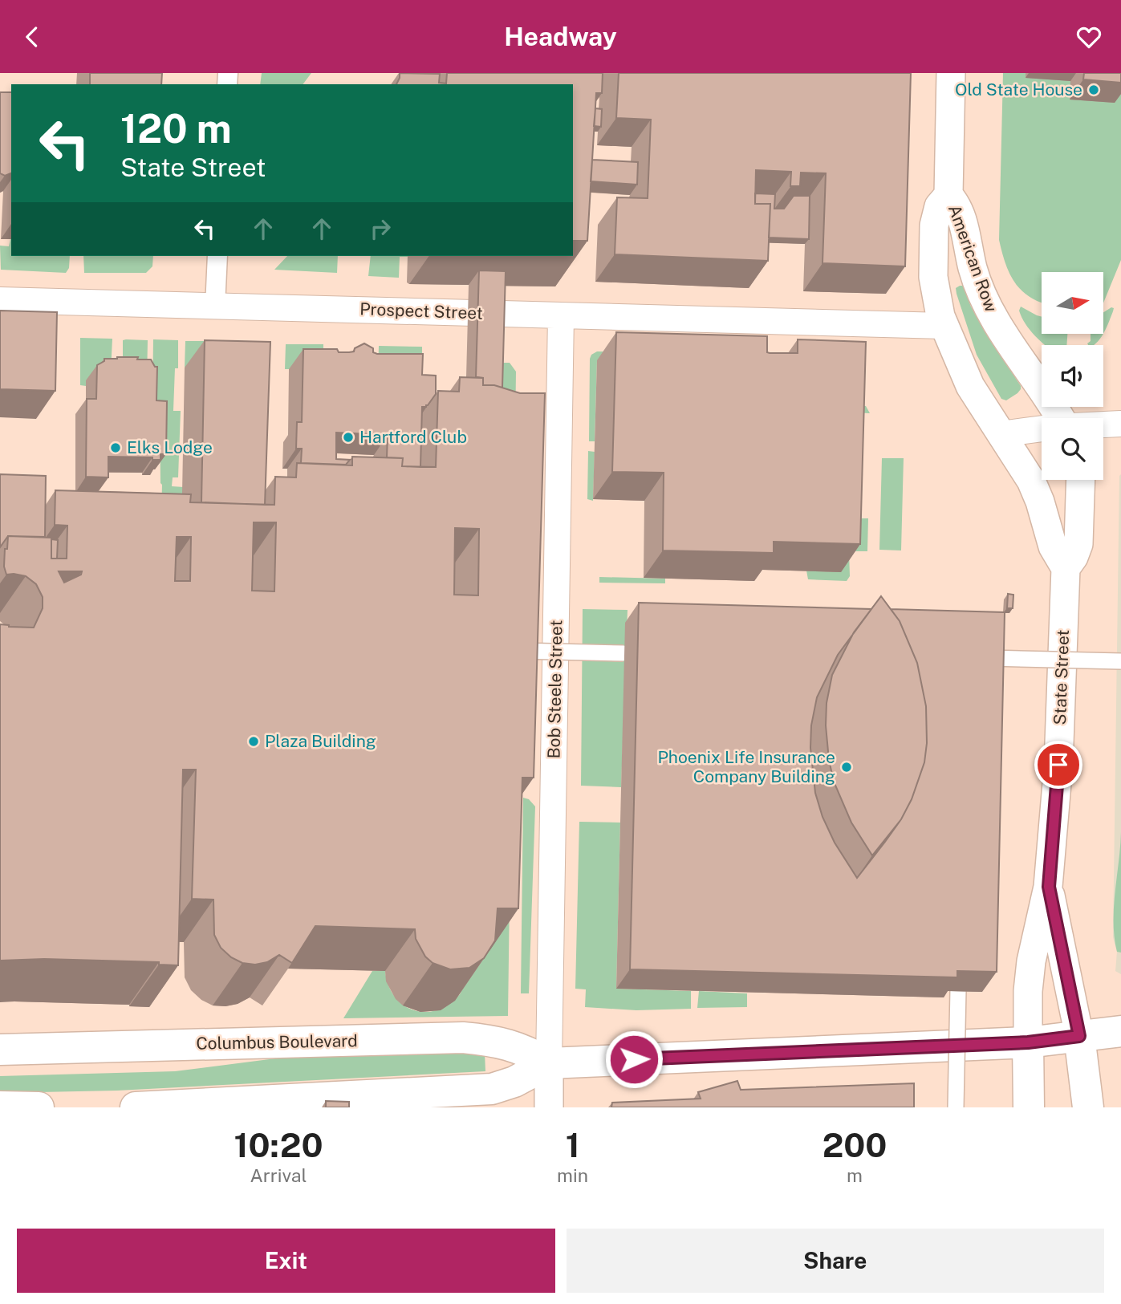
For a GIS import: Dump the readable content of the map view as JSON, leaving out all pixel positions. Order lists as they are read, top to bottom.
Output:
{
  "streets": {
    "main road": ["American Row", "State Street", "Columbus Boulevard"],
    "street": ["Prospect Street", "Bob Steele Street"]
  },
  "crossings": [
    ["American Row", "Prospect Street"],
    ["Prospect Street", "Bob Steele Street"],
    ["State Street", "Columbus Boulevard"],
    ["Bob Steele Street", "Columbus Boulevard"]
  ],
  "places": [
    "Old State House",
    "Hartford Club",
    "Elks Lodge",
    "Plaza Building",
    "Phoenix Life Insurance Company Building"
  ],
  "north": "right",
  "page": {
    "header": "Headway",
    "turn": ["120 m", "State Street"],
    "eta": [
      "10:20",
      "Arrival",
      "1",
      "min",
      "200",
      "m"
    ],
    "buttons": ["Exit", "Share"]
  }
}
